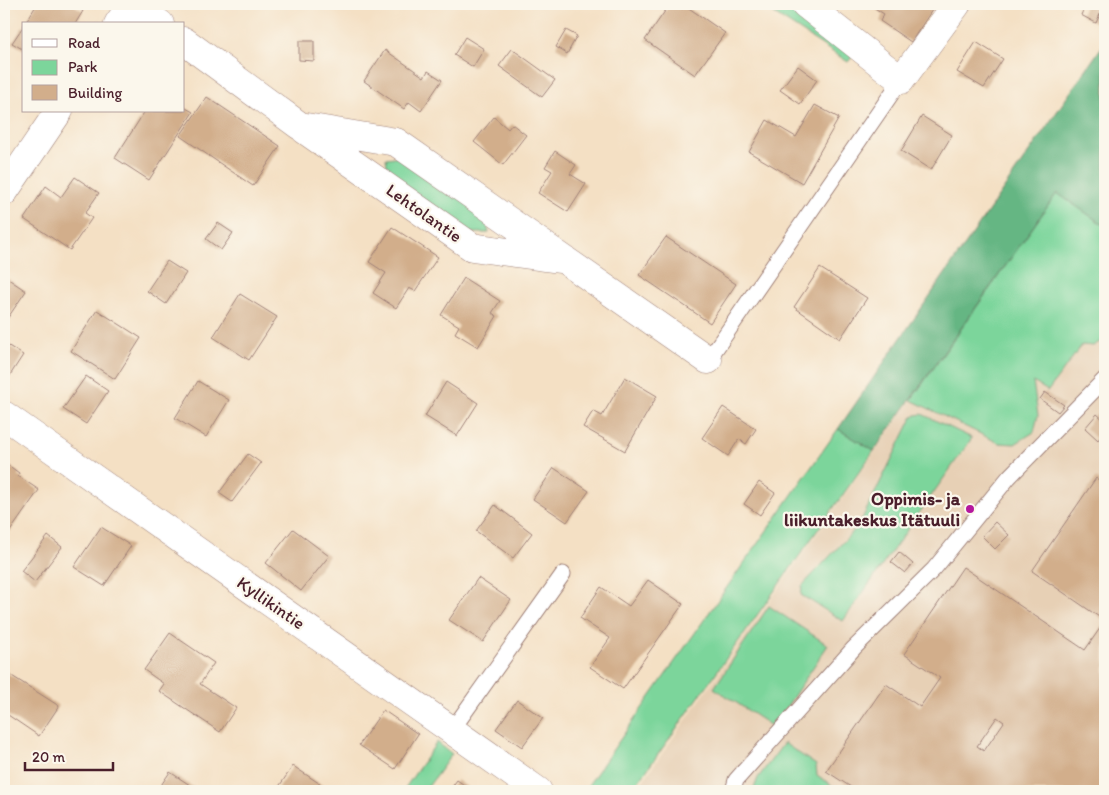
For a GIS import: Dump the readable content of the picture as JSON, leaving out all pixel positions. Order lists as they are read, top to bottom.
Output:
{
  "streets": {
    "street": ["Lehtolantie", "Kyllikintie"]
  },
  "places": ["Oppimis- ja liikuntakeskus Itätuuli"],
  "legend": ["Road", "Park", "Building"],
  "scale_bar": "20 m"
}
